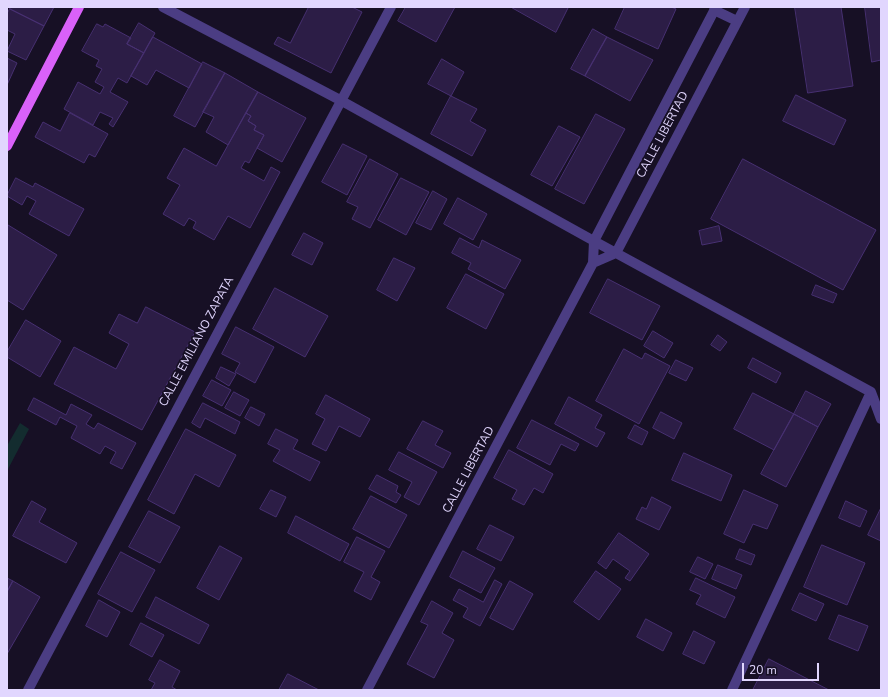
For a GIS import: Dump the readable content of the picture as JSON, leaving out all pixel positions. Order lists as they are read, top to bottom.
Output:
{
  "streets": {
    "street": ["CALLE LIBERTAD", "CALLE EMILIANO ZAPATA"]
  },
  "scale_bar": "20 m"
}
